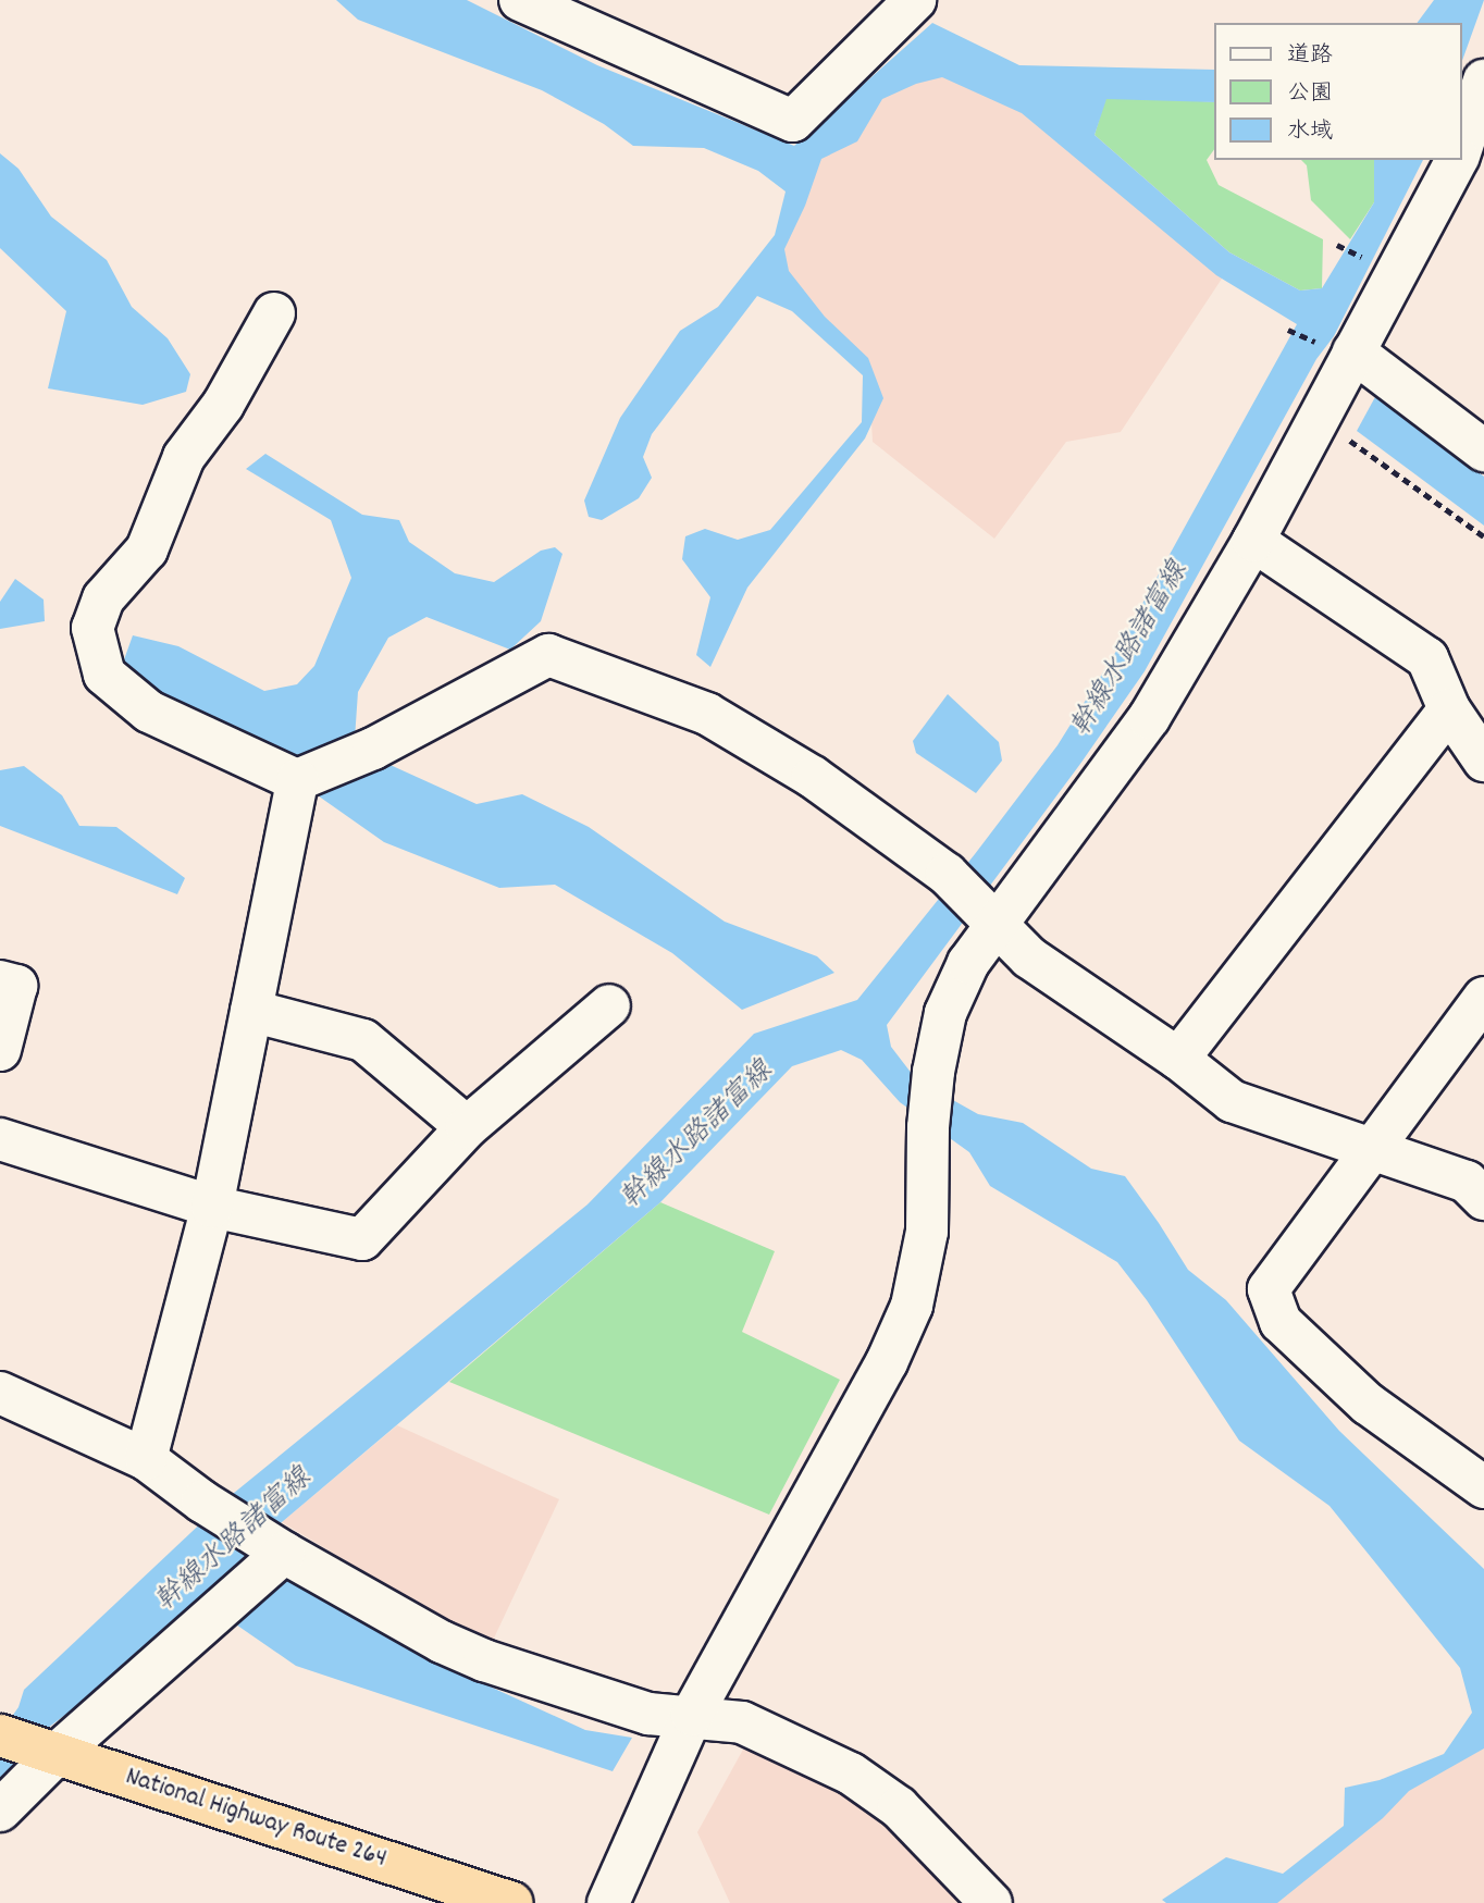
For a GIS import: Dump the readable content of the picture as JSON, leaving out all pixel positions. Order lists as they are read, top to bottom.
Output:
{
  "streets": {
    "highway": ["National Highway Route 264"]
  },
  "water": ["幹線水路諸富線"],
  "legend": ["道路", "公園", "水域"]
}
